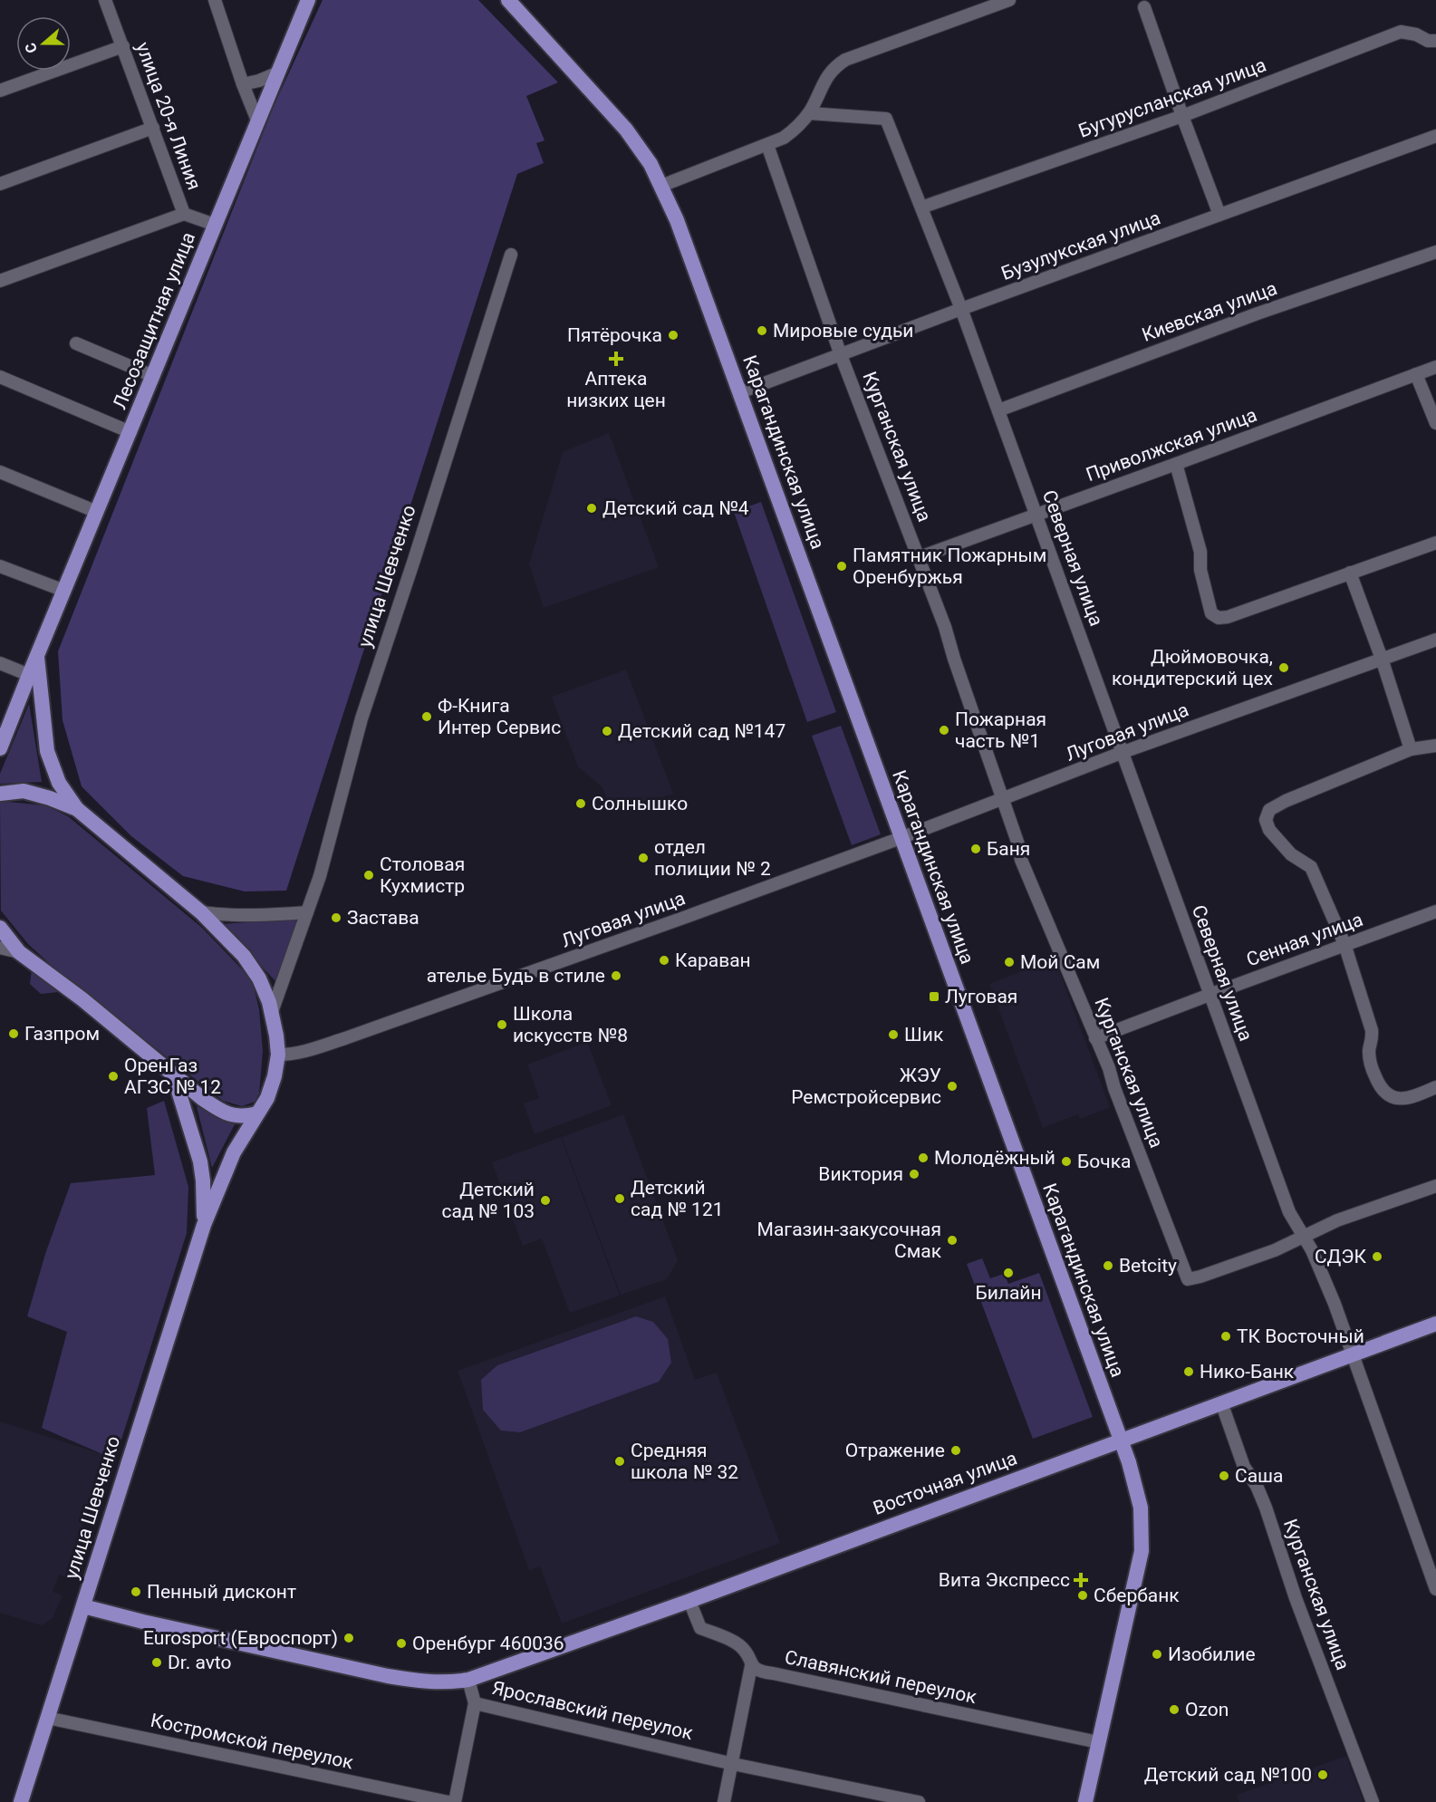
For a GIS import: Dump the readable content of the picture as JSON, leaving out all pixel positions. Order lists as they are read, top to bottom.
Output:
{
  "streets": {
    "main road": [
      "Лесозащитная улица",
      "Карагандинская улица",
      "улица Шевченко",
      "Восточная улица",
      "Ярославский переулок"
    ],
    "street": [
      "Бугурусланская улица",
      "улица 20-я Линия",
      "Бузулукская улица",
      "Киевская улица",
      "Приволжская улица",
      "Курганская улица",
      "Северная улица",
      "Луговая улица",
      "Сенная улица",
      "Славянский переулок",
      "Костромской переулок"
    ]
  },
  "crossings": [
    ["Бугурусланская улица", "Северная улица"],
    ["улица 20-я Линия", "Лесозащитная улица"],
    ["Бузулукская улица", "Курганская улица"],
    ["Бузулукская улица", "Карагандинская улица"],
    ["Бузулукская улица", "Северная улица"],
    ["Киевская улица", "Северная улица"],
    ["Приволжская улица", "Курганская улица"],
    ["Приволжская улица", "Северная улица"],
    ["Курганская улица", "Северная улица"],
    ["Курганская улица", "Луговая улица"],
    ["Курганская улица", "Сенная улица"],
    ["Курганская улица", "Восточная улица"],
    ["Карагандинская улица", "Луговая улица"],
    ["Карагандинская улица", "Восточная улица"],
    ["Карагандинская улица", "Славянский переулок"],
    ["Северная улица", "Луговая улица"],
    ["Северная улица", "Сенная улица"],
    ["Северная улица", "Восточная улица"],
    ["улица Шевченко", "Луговая улица"],
    ["улица Шевченко", "Ярославский переулок"],
    ["улица Шевченко", "Костромской переулок"],
    ["Восточная улица", "Ярославский переулок"]
  ],
  "places": {
    "other": [
      "Мировые судьи",
      "Пятёрочка",
      "Детский сад №4",
      "Памятник Пожарным Оренбуржья",
      "Дюймовочка, кондитерский цех",
      "Ф-Книга Интер Сервис",
      "Пожарная часть №1",
      "Детский сад №147",
      "Солнышко",
      "Баня",
      "отдел полиции № 2",
      "Столовая Кухмистр",
      "Застава",
      "Караван",
      "Мой Cам",
      "ателье Будь в стиле",
      "Школа искусств №8",
      "Газпром",
      "Шик",
      "ОренГаз АГЗС № 12",
      "ЖЭУ Ремстройсервис",
      "Молодёжный",
      "Бочка",
      "Виктория",
      "Детский сад № 121",
      "Детский сад № 103",
      "Магазин-закусочная Смак",
      "СДЭК",
      "Betcity",
      "Билайн",
      "ТК Восточный",
      "Нико-Банк",
      "Отражение",
      "Средняя школа № 32",
      "Саша",
      "Пенный дисконт",
      "Сбербанк",
      "Eurosport (Евроспорт)",
      "Оренбург 460036",
      "Изобилие",
      "Dr. avto",
      "Ozon",
      "Детский сад №100"
    ],
    "health": ["Аптека низких цен", "Вита Экспресс"],
    "transit": ["Луговая"]
  },
  "north": "left"
}
